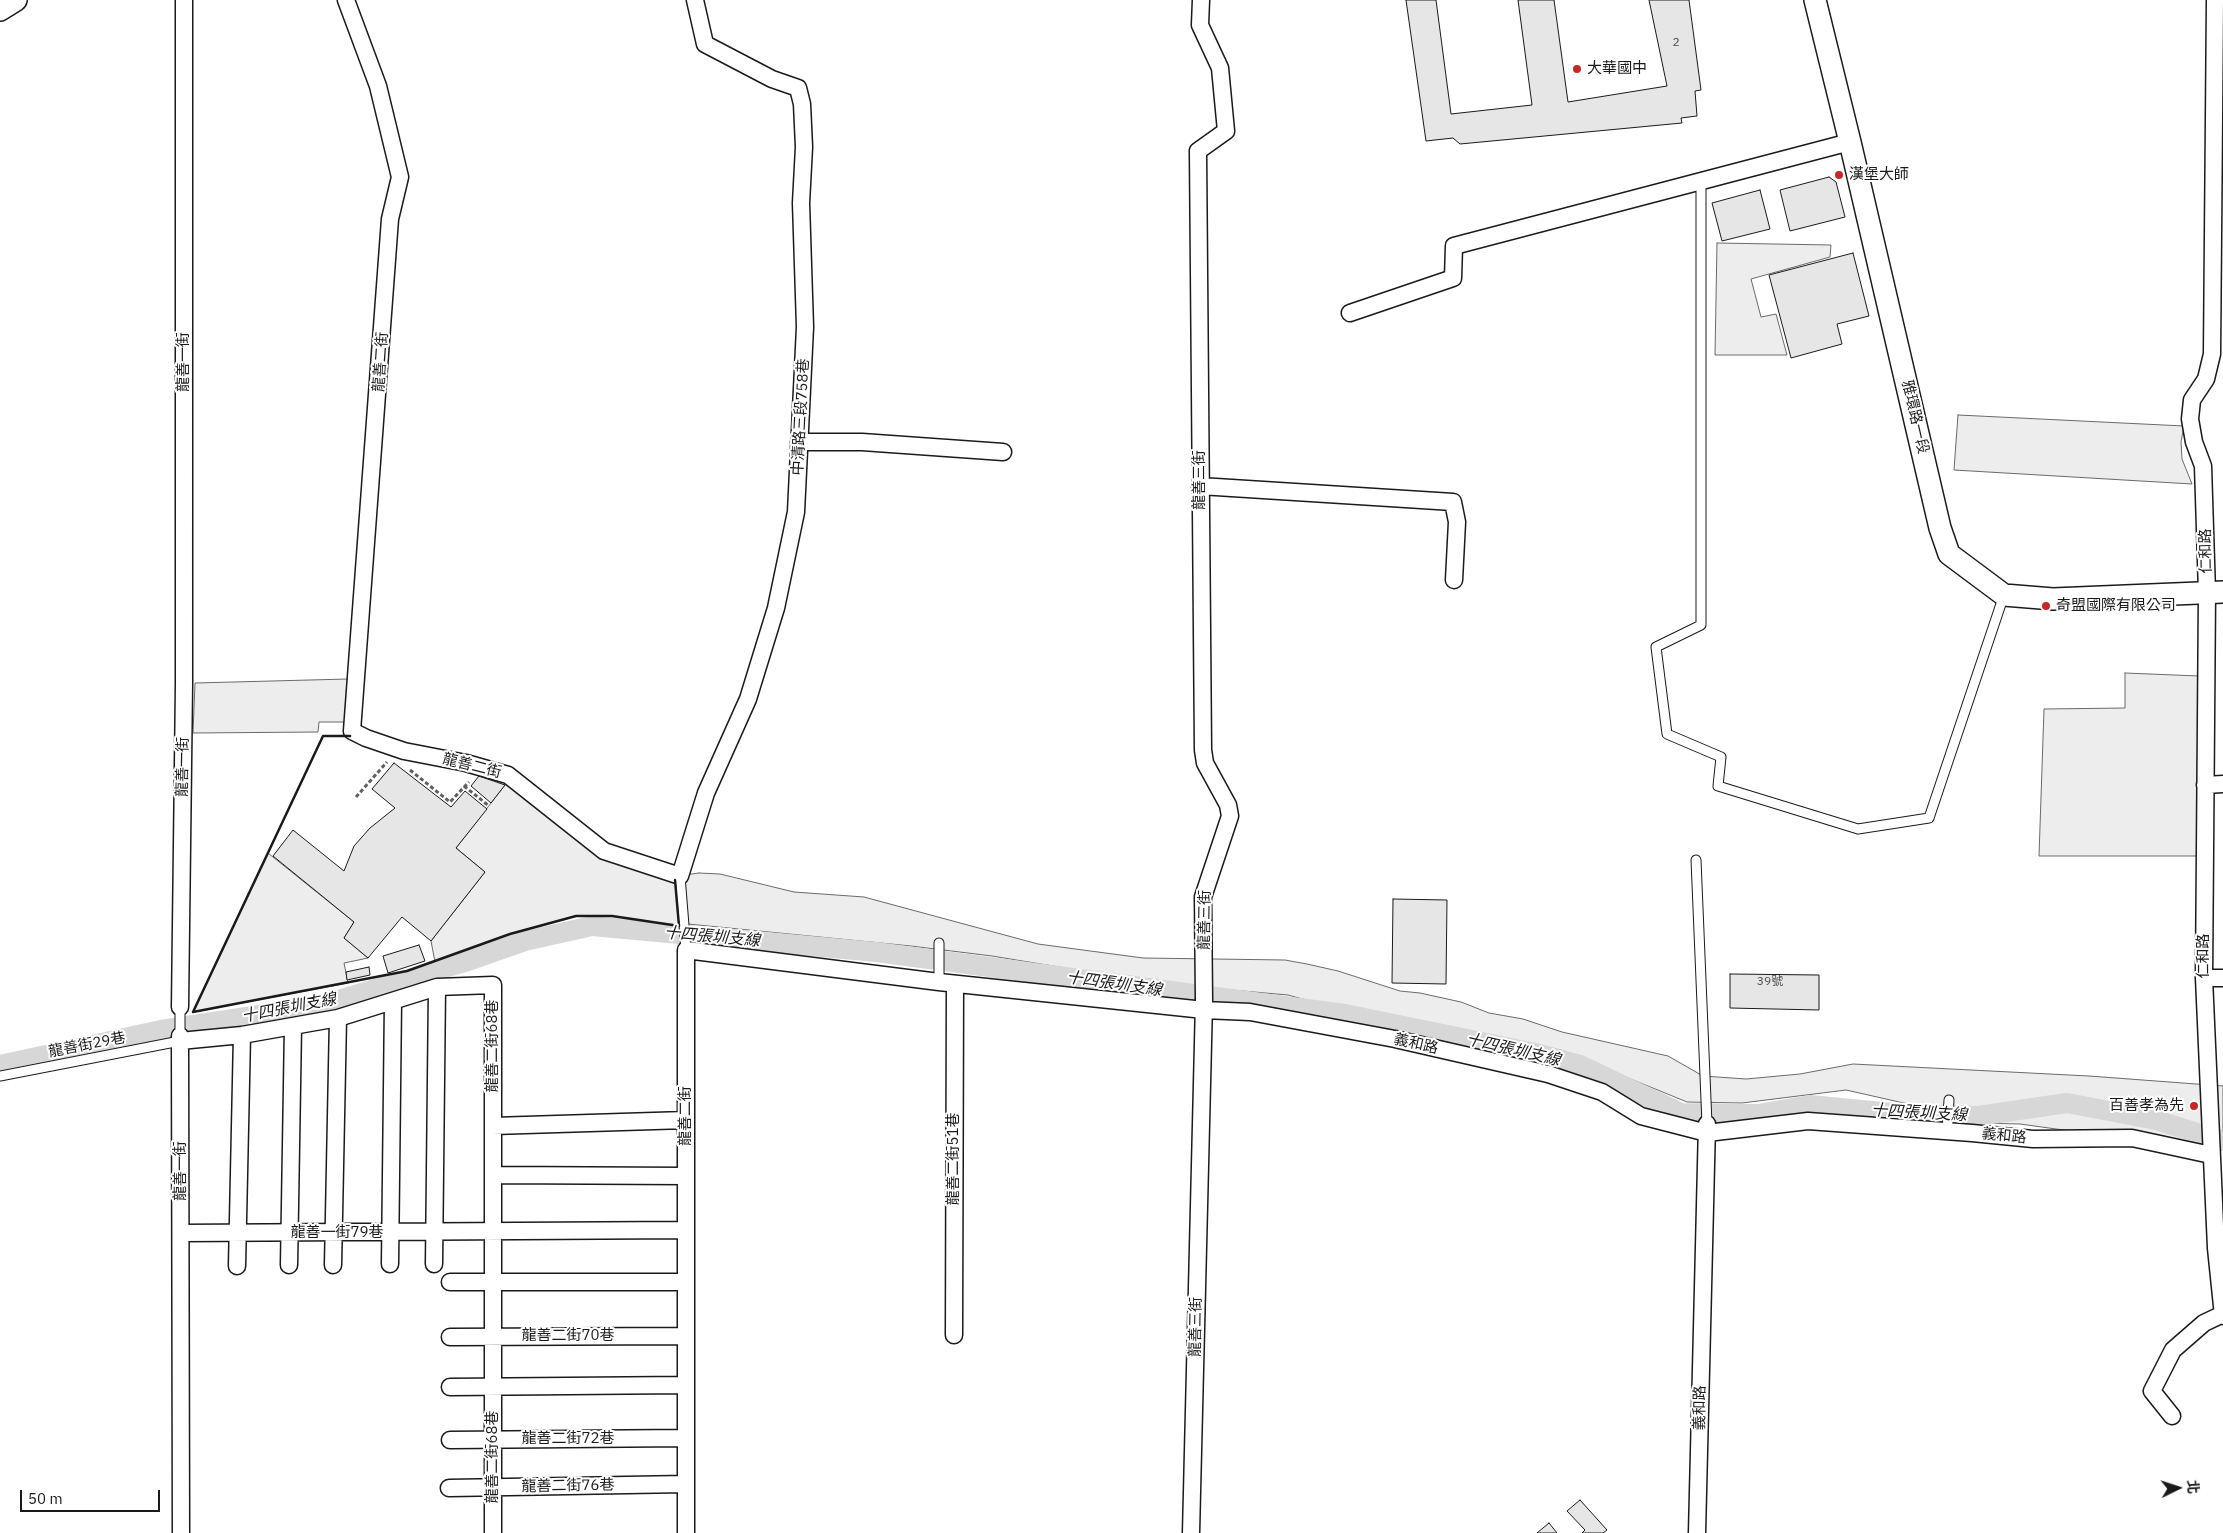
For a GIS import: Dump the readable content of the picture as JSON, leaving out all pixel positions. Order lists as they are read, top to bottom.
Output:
{
  "streets": {
    "street": [
      "龍善一街",
      "龍善二街",
      "中清路三段758巷",
      "雅環路一段",
      "龍善三街",
      "仁和路",
      "義和路",
      "龍善二街68巷",
      "龍善二街51巷",
      "龍善一街79巷",
      "龍善二街70巷",
      "龍善二街72巷",
      "龍善二街76巷"
    ],
    "lane": ["龍善街29巷"]
  },
  "crossings": [
    ["龍善一街", "龍善街29巷"],
    ["龍善一街", "龍善二街68巷"],
    ["龍善一街", "龍善一街79巷"],
    ["龍善二街", "中清路三段758巷"],
    ["龍善二街", "龍善二街70巷"],
    ["龍善二街", "龍善二街72巷"],
    ["龍善二街", "龍善二街76巷"],
    ["龍善三街", "義和路"],
    ["仁和路", "義和路"],
    ["龍善街29巷", "龍善二街68巷"],
    ["龍善二街68巷", "龍善一街79巷"],
    ["龍善二街68巷", "龍善二街70巷"],
    ["龍善二街68巷", "龍善二街72巷"],
    ["龍善二街68巷", "龍善二街76巷"]
  ],
  "water": ["十四張圳支線"],
  "places": [
    "大華國中",
    "漢堡大師",
    "奇盟國際有限公司",
    "百善孝為先"
  ],
  "house_numbers": ["2", "39號"],
  "scale_bar": "50 m",
  "north": "right"
}
